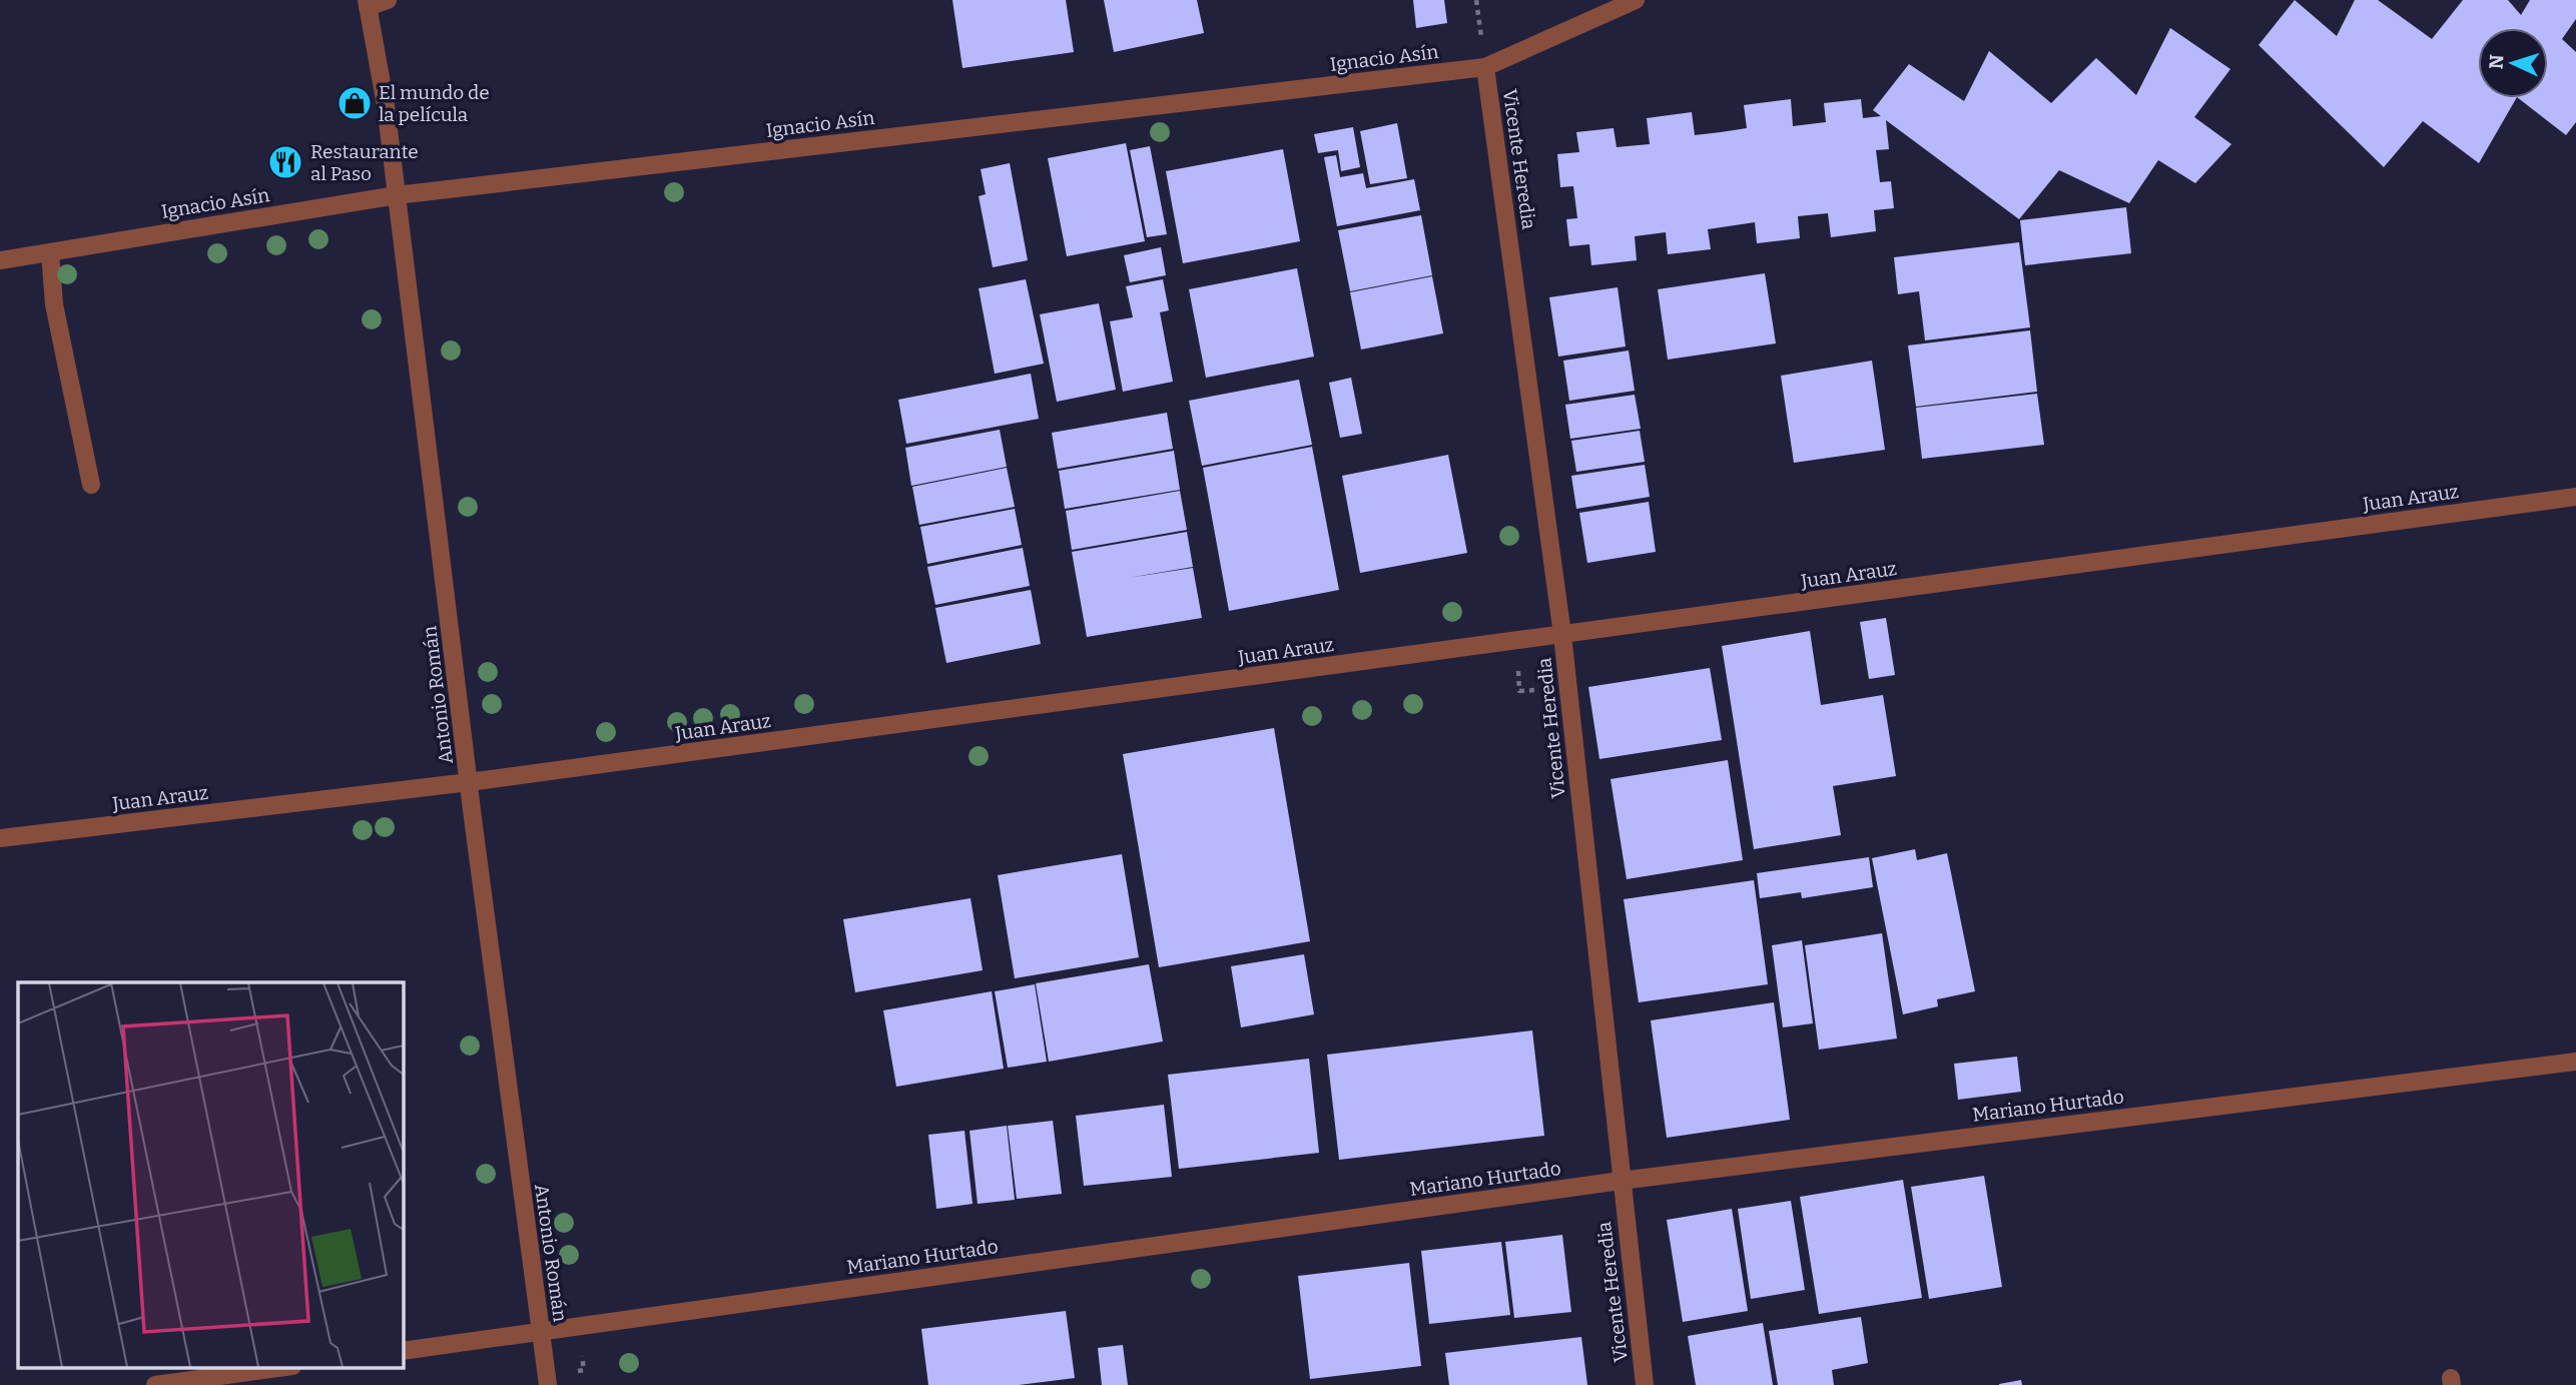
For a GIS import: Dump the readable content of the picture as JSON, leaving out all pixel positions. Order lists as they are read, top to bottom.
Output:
{
  "streets": {
    "street": [
      "Ignacio Asín",
      "Vicente Heredia",
      "Juan Arauz",
      "Antonio Román",
      "Mariano Hurtado"
    ]
  },
  "crossings": [
    ["Ignacio Asín", "Vicente Heredia"],
    ["Ignacio Asín", "Antonio Román"],
    ["Vicente Heredia", "Juan Arauz"],
    ["Vicente Heredia", "Mariano Hurtado"],
    ["Juan Arauz", "Antonio Román"],
    ["Antonio Román", "Mariano Hurtado"]
  ],
  "places": {
    "shop": ["El mundo de la película"],
    "restaurant": ["Restaurante al Paso"]
  },
  "north": "left"
}
